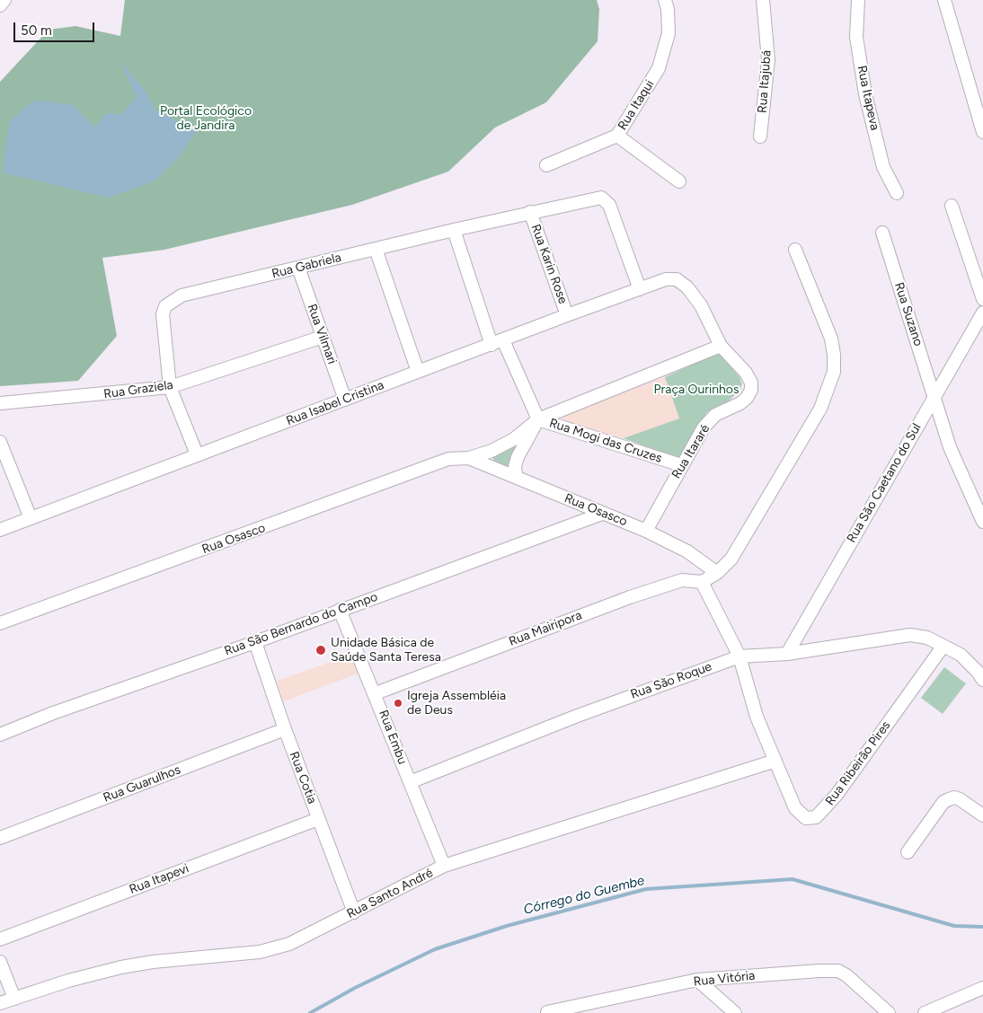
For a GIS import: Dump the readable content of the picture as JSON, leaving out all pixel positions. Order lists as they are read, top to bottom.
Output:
{
  "streets": {
    "street": [
      "Rua Itajubá",
      "Rua Itapeva",
      "Rua Itaqui",
      "Rua Karin Rose",
      "Rua Gabriela",
      "Rua Suzano",
      "Rua Vilmari",
      "Rua Graziela",
      "Rua Isabel Cristina",
      "Rua Mogi das Cruzes",
      "Rua Itararé",
      "Rua São Caetano do Sul",
      "Rua Osasco",
      "Rua São Bernardo do Campo",
      "Rua Mairipora",
      "Rua São Roque",
      "Rua Embu",
      "Rua Ribeirão Pires",
      "Rua Cotia",
      "Rua Guarulhos",
      "Rua Itapevi",
      "Rua Santo André",
      "Rua Vitória"
    ]
  },
  "crossings": [
    ["Rua Karin Rose", "Rua Gabriela"],
    ["Rua Karin Rose", "Rua Isabel Cristina"],
    ["Rua Gabriela", "Rua Vilmari"],
    ["Rua Gabriela", "Rua Graziela"],
    ["Rua Gabriela", "Rua Isabel Cristina"],
    ["Rua Suzano", "Rua São Caetano do Sul"],
    ["Rua Vilmari", "Rua Graziela"],
    ["Rua Vilmari", "Rua Isabel Cristina"],
    ["Rua Isabel Cristina", "Rua Itararé"],
    ["Rua Isabel Cristina", "Rua Osasco"],
    ["Rua Mogi das Cruzes", "Rua Itararé"],
    ["Rua Mogi das Cruzes", "Rua Osasco"],
    ["Rua Itararé", "Rua Osasco"],
    ["Rua São Caetano do Sul", "Rua São Roque"],
    ["Rua Osasco", "Rua São Bernardo do Campo"],
    ["Rua São Bernardo do Campo", "Rua Embu"],
    ["Rua São Bernardo do Campo", "Rua Cotia"],
    ["Rua Mairipora", "Rua Embu"],
    ["Rua Mairipora", "Rua Ribeirão Pires"],
    ["Rua São Roque", "Rua Embu"],
    ["Rua São Roque", "Rua Ribeirão Pires"],
    ["Rua Embu", "Rua Santo André"],
    ["Rua Ribeirão Pires", "Rua Santo André"],
    ["Rua Cotia", "Rua Guarulhos"],
    ["Rua Cotia", "Rua Itapevi"],
    ["Rua Cotia", "Rua Santo André"]
  ],
  "water": ["Córrego do Guembe"],
  "parks": ["Portal Ecológico de Jandira", "Praça Ourinhos"],
  "places": ["Unidade Básica de Saúde Santa Teresa", "Igreja Assembléia de Deus"],
  "scale_bar": "50 m"
}
